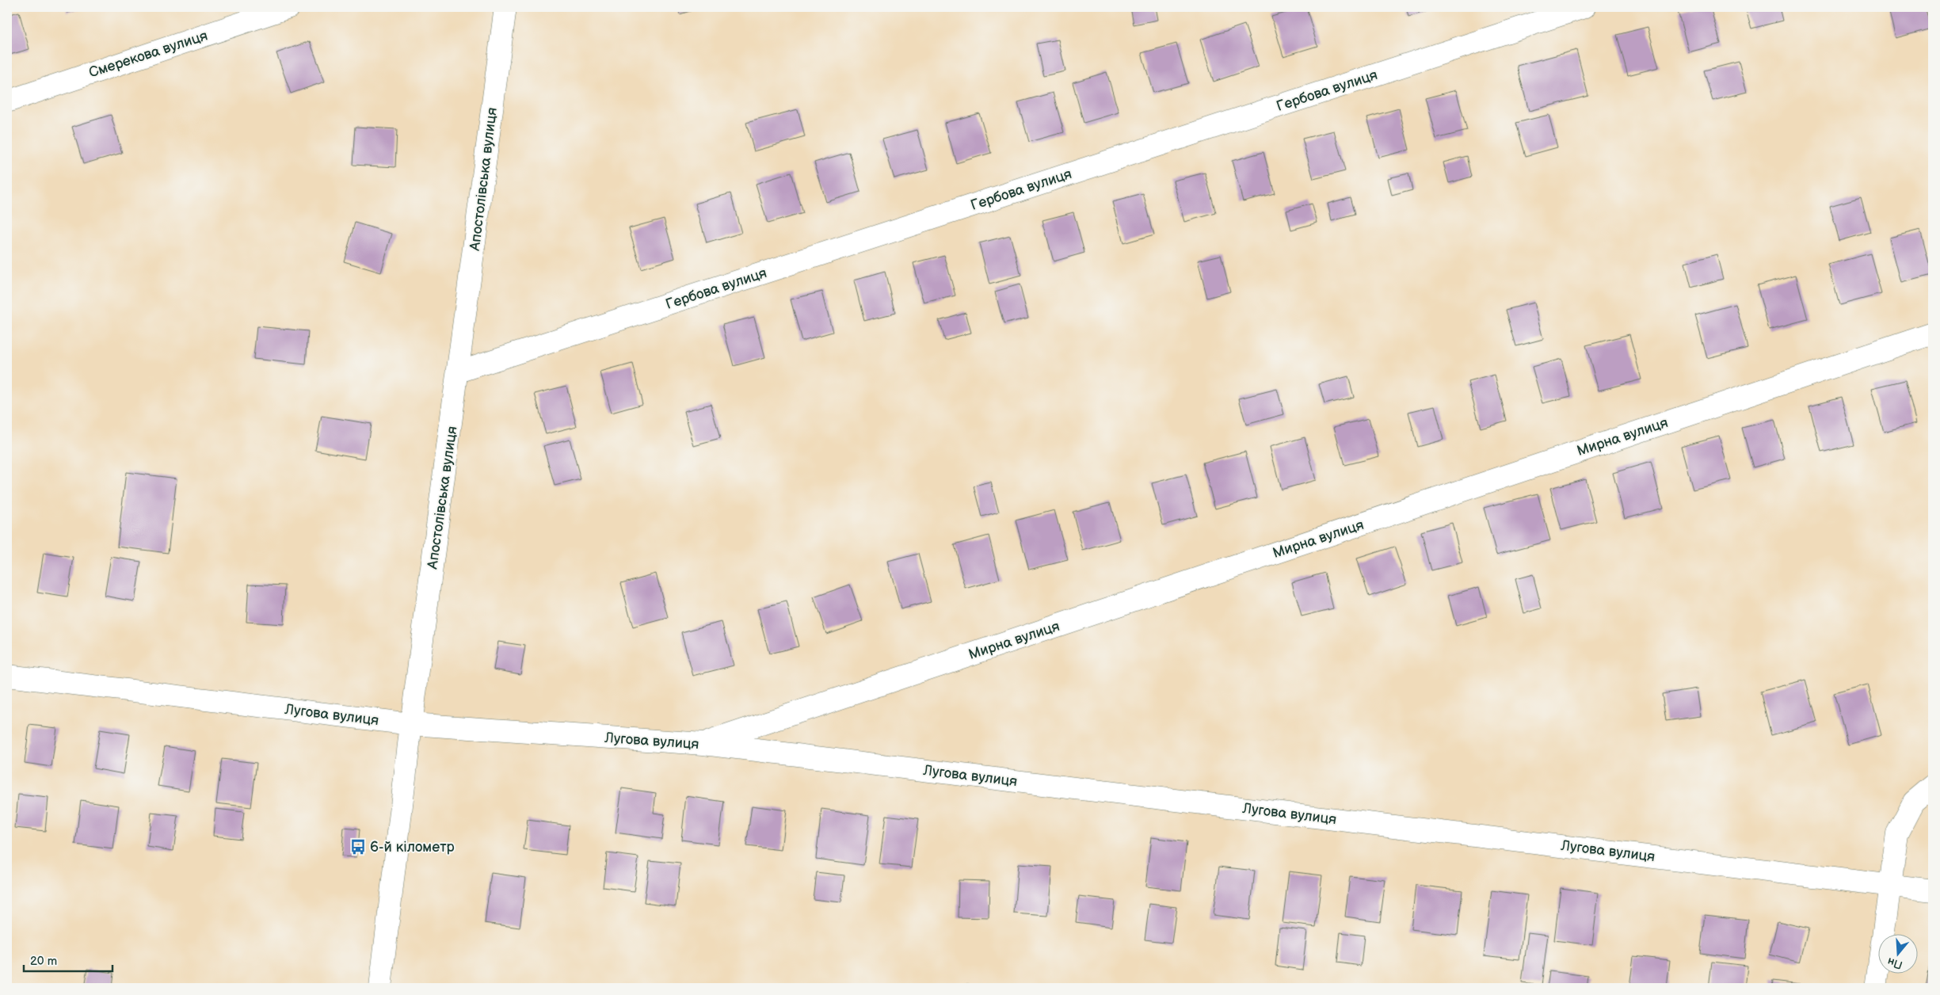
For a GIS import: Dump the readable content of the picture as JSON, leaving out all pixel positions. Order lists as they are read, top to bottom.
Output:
{
  "streets": {
    "street": [
      "Смерекова вулиця",
      "Гербова вулиця",
      "Апостолівська вулиця",
      "Мирна вулиця",
      "Лугова вулиця"
    ]
  },
  "crossings": [
    ["Гербова вулиця", "Апостолівська вулиця"],
    ["Апостолівська вулиця", "Лугова вулиця"],
    ["Мирна вулиця", "Лугова вулиця"]
  ],
  "places": {
    "bus stop": ["6-й кілометр"]
  },
  "scale_bar": "20 m",
  "north": "bottom"
}
